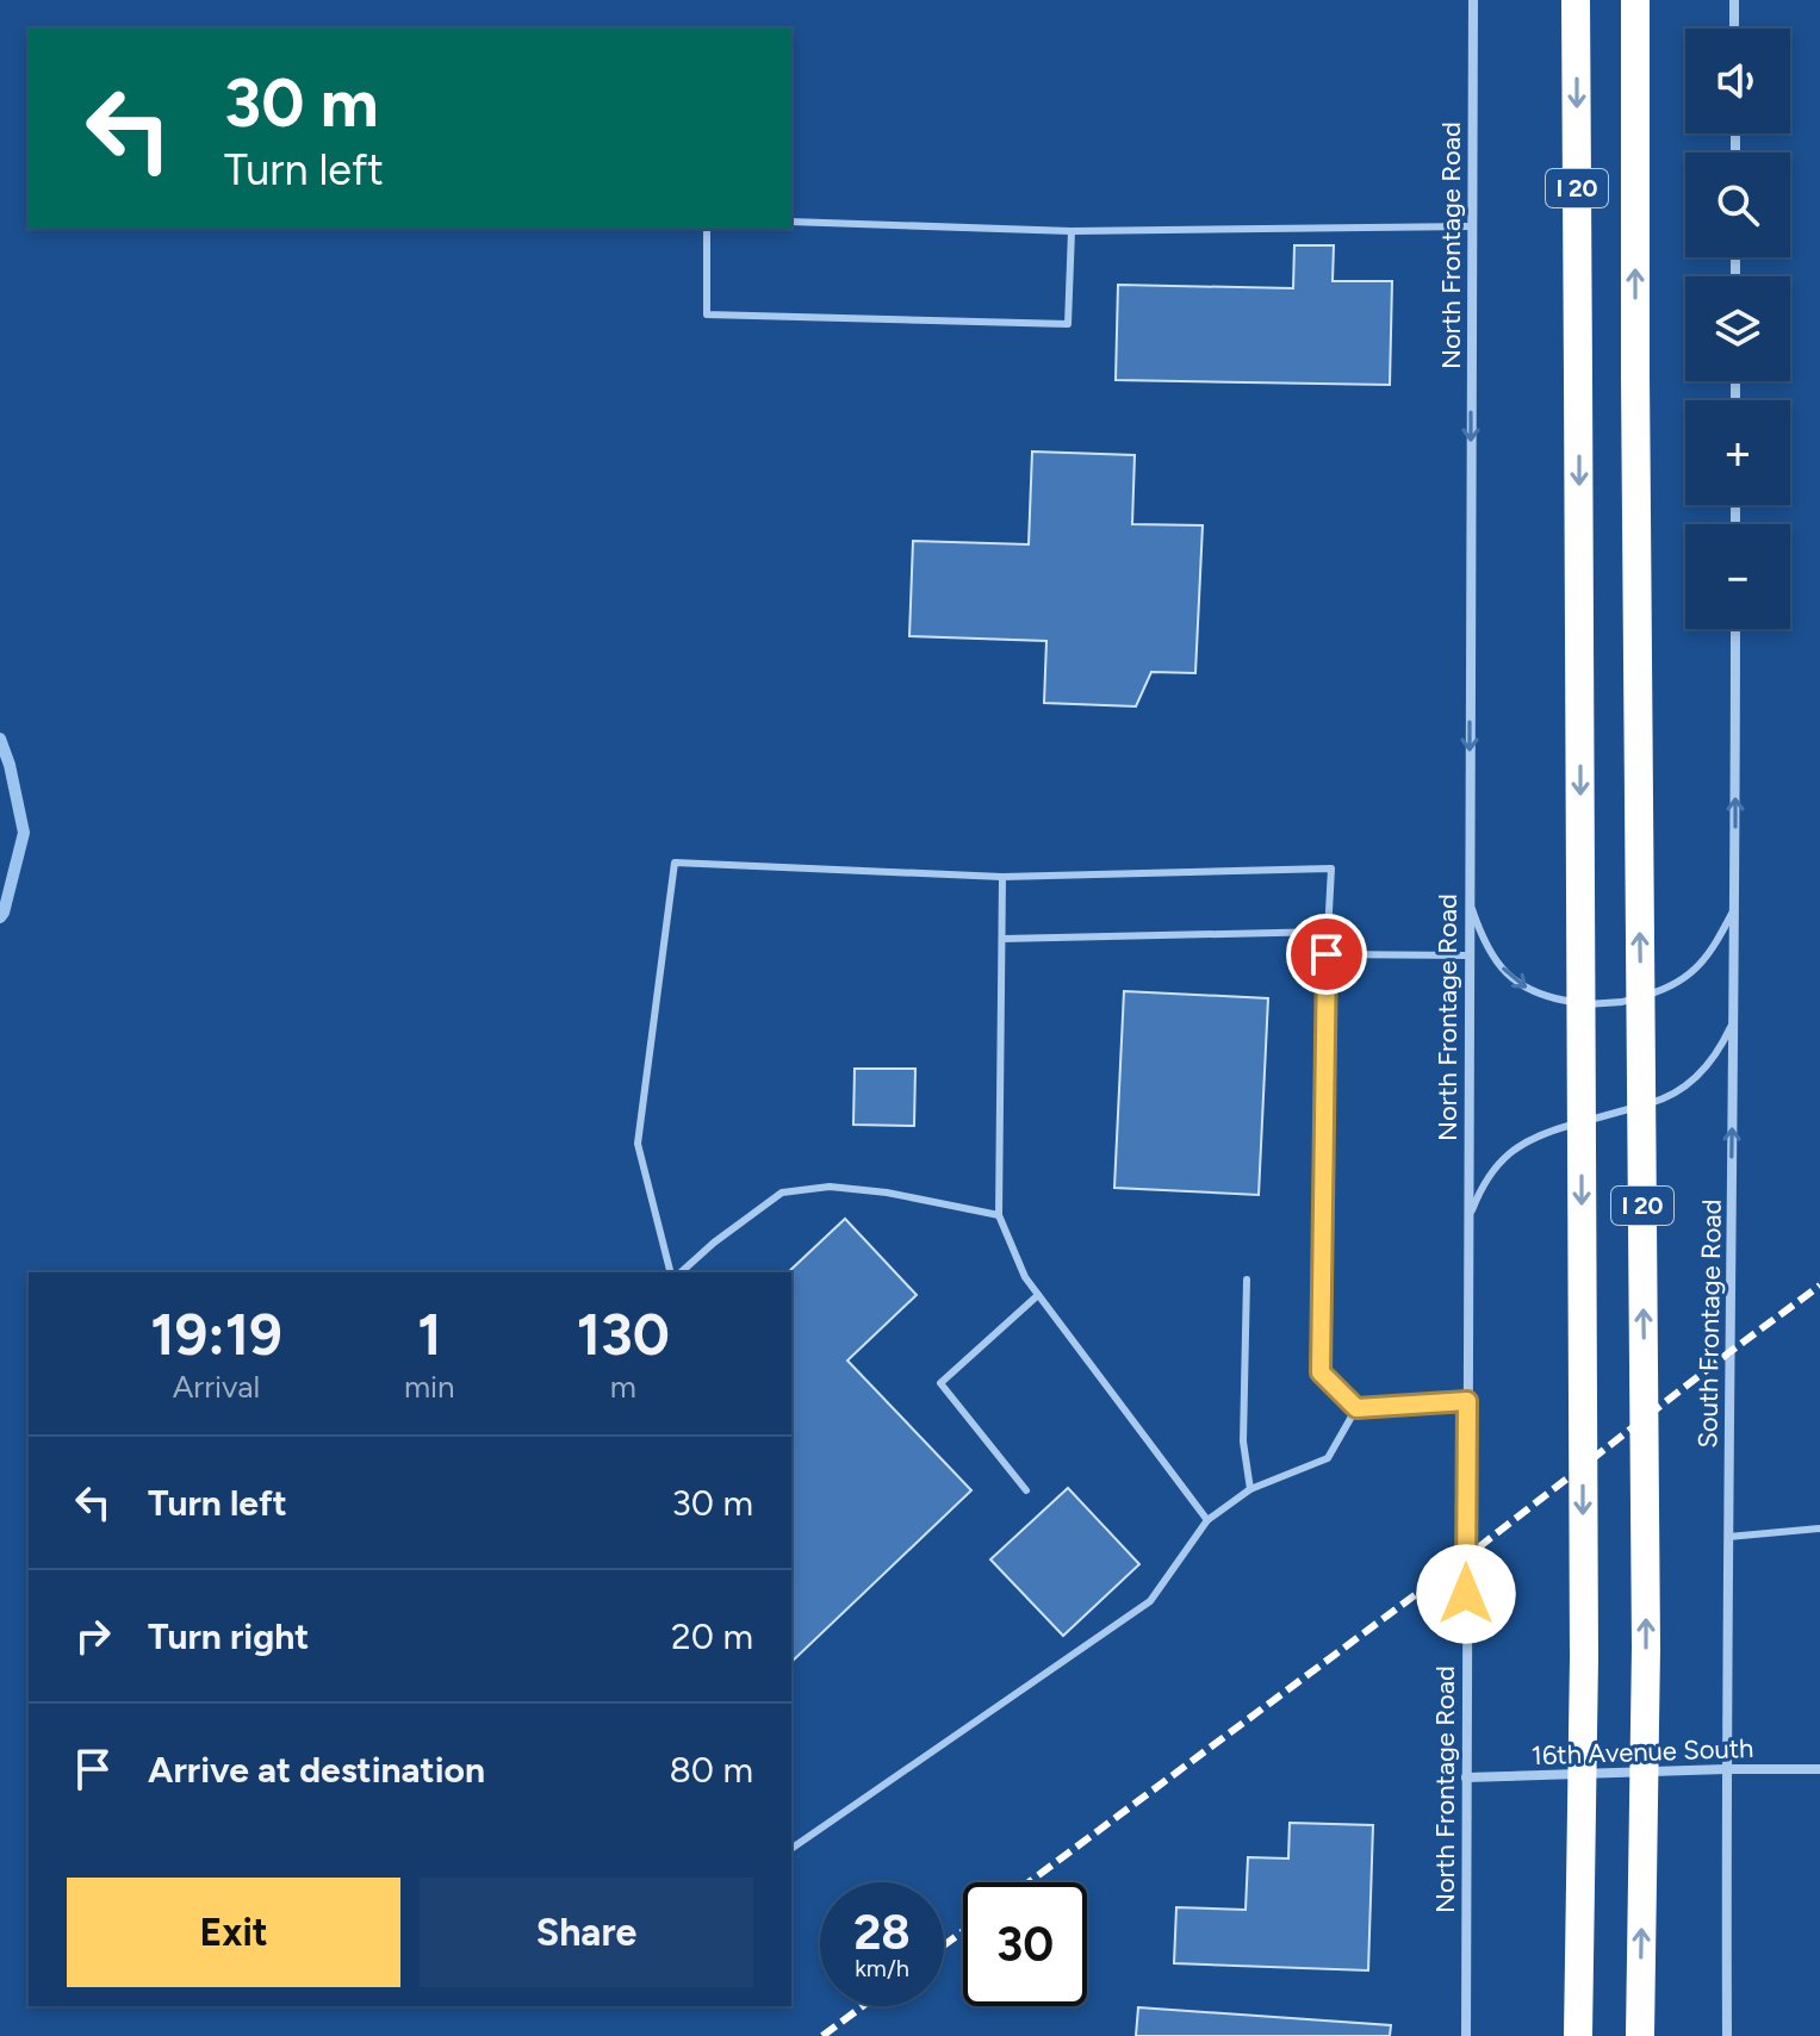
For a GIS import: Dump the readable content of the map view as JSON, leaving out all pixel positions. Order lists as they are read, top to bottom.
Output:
{
  "streets": {
    "highway": ["I 20"],
    "street": ["North Frontage Road", "South Frontage Road", "16th Avenue South"]
  },
  "crossings": [
    ["North Frontage Road", "16th Avenue South"],
    ["South Frontage Road", "16th Avenue South"]
  ],
  "one_way": ["South Frontage Road"],
  "page": {
    "map_buttons": ["+", "−"],
    "turn": ["30 m", "Turn left"],
    "eta": [
      "19:19",
      "Arrival",
      "1",
      "min",
      "130",
      "m"
    ],
    "list": [
      {
        "name": "Turn left",
        "value": "30 m"
      },
      {
        "name": "Turn right",
        "value": "20 m"
      },
      {
        "name": "Arrive at destination",
        "value": "80 m"
      }
    ],
    "buttons": ["Exit", "Share"],
    "speed": "28 km/h",
    "limit": "30"
  }
}
